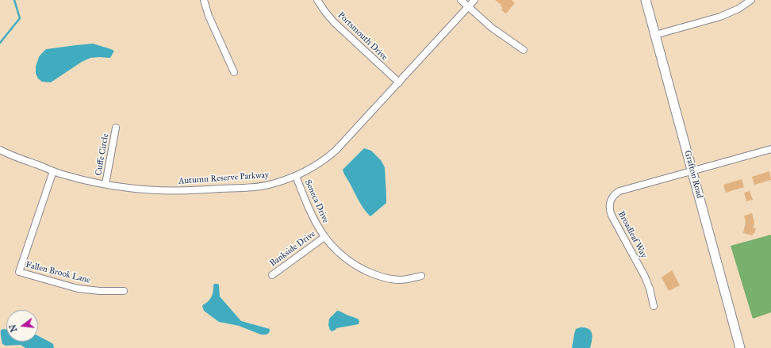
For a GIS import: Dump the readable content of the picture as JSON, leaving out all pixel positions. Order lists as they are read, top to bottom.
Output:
{
  "streets": {
    "street": [
      "Portsmouth Drive",
      "Cuffe Circle",
      "Grafton Road",
      "Autumn Reserve Parkway",
      "Seneca Drive",
      "Broadleaf Way",
      "Bankside Drive",
      "Fallen Brook Lane"
    ]
  },
  "crossings": [
    ["Portsmouth Drive", "Autumn Reserve Parkway"],
    ["Cuffe Circle", "Autumn Reserve Parkway"],
    ["Grafton Road", "Broadleaf Way"],
    ["Autumn Reserve Parkway", "Seneca Drive"],
    ["Autumn Reserve Parkway", "Fallen Brook Lane"],
    ["Seneca Drive", "Bankside Drive"]
  ],
  "north": "left"
}
